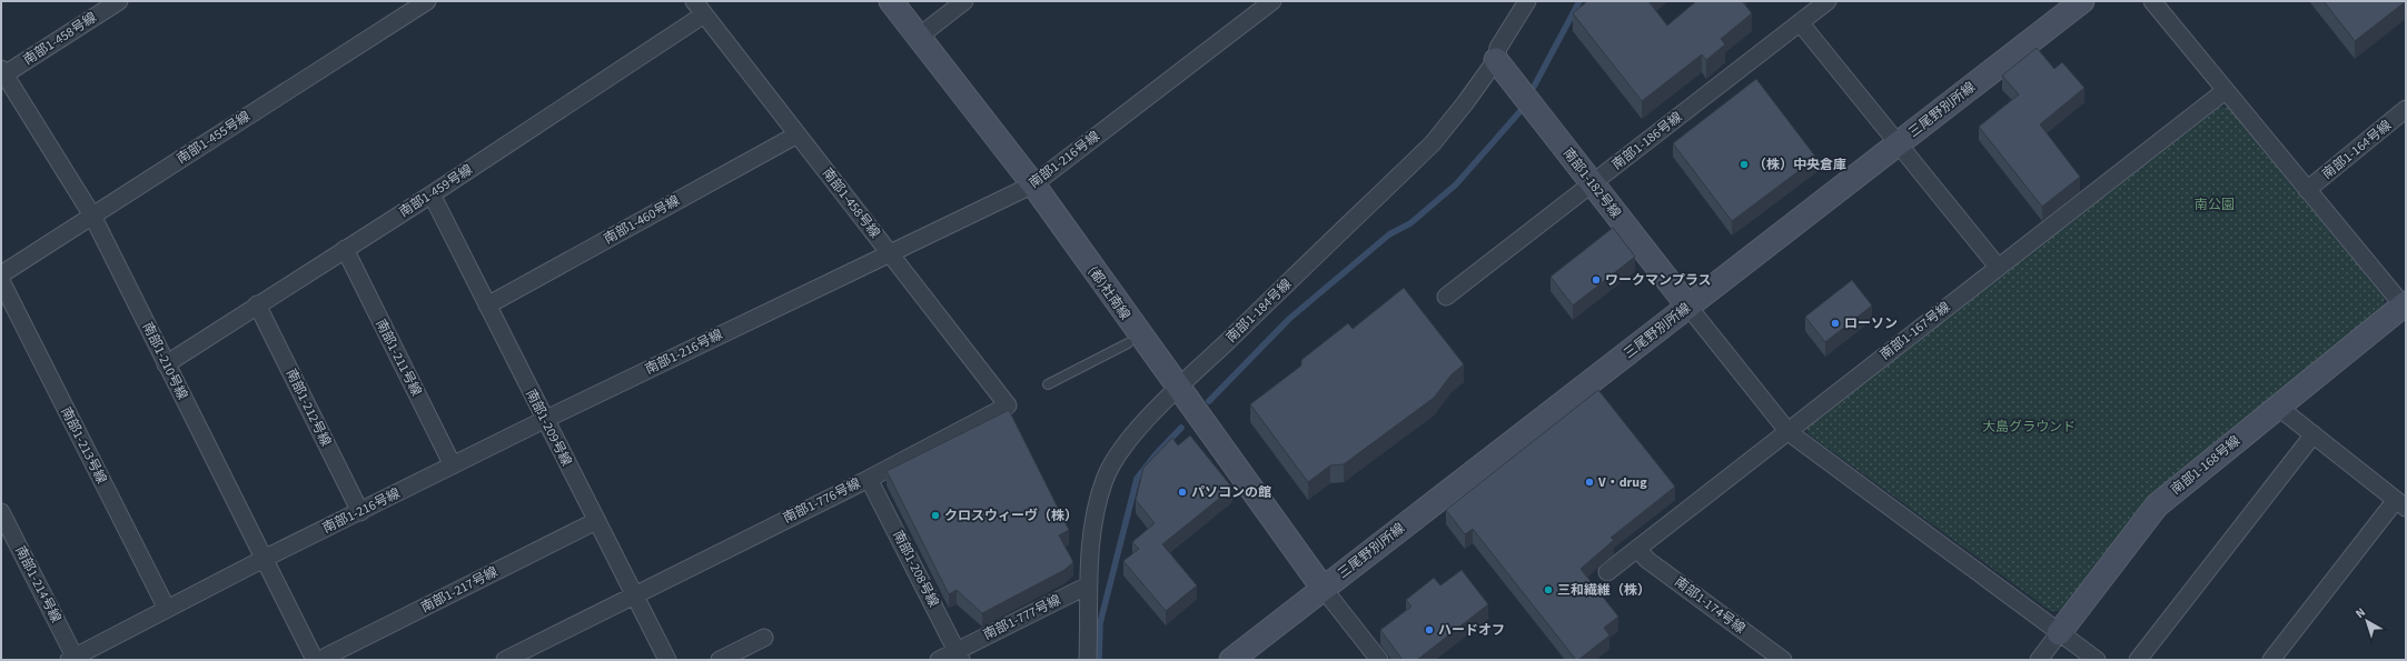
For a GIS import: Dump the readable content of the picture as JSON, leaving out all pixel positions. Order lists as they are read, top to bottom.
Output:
{
  "streets": {
    "street": [
      "南部1-458号線",
      "三尾野別所線",
      "南部1-455号線",
      "南部1-186号線",
      "南部1-164号線",
      "南部1-216号線",
      "南部1-182号線",
      "南部1-459号線",
      "南部1-460号線",
      "(都)社南線",
      "南部1-184号線",
      "南部1-167号線",
      "南部1-211号線",
      "南部1-210号線",
      "南部1-212号線",
      "南部1-209号線",
      "南部1-213号線",
      "南部1-168号線",
      "南部1-776号線",
      "南部1-208号線",
      "南部1-214号線",
      "南部1-217号線",
      "南部1-174号線",
      "南部1-777号線"
    ]
  },
  "crossings": [
    ["南部1-458号線", "南部1-216号線"],
    ["南部1-458号線", "南部1-459号線"],
    ["南部1-458号線", "南部1-460号線"],
    ["南部1-458号線", "南部1-210号線"],
    ["南部1-458号線", "南部1-776号線"],
    ["三尾野別所線", "南部1-182号線"],
    ["三尾野別所線", "(都)社南線"],
    ["南部1-455号線", "南部1-210号線"],
    ["南部1-186号線", "南部1-182号線"],
    ["南部1-216号線", "(都)社南線"],
    ["南部1-216号線", "南部1-211号線"],
    ["南部1-216号線", "南部1-210号線"],
    ["南部1-216号線", "南部1-212号線"],
    ["南部1-216号線", "南部1-209号線"],
    ["南部1-216号線", "南部1-213号線"],
    ["南部1-216号線", "南部1-214号線"],
    ["南部1-182号線", "南部1-184号線"],
    ["南部1-459号線", "南部1-211号線"],
    ["南部1-459号線", "南部1-210号線"],
    ["南部1-459号線", "南部1-212号線"],
    ["南部1-459号線", "南部1-209号線"],
    ["南部1-460号線", "南部1-209号線"],
    ["(都)社南線", "南部1-184号線"],
    ["南部1-184号線", "南部1-777号線"],
    ["南部1-167号線", "南部1-174号線"],
    ["南部1-209号線", "南部1-776号線"],
    ["南部1-209号線", "南部1-217号線"],
    ["南部1-776号線", "南部1-208号線"],
    ["南部1-208号線", "南部1-777号線"]
  ],
  "parks": ["南公園", "大島グラウンド"],
  "places": [
    "（株）中央倉庫",
    "ワークマンプラス",
    "ローソン",
    "V・drug",
    "パソコンの館",
    "クロスウィーヴ（株）",
    "三和繊維（株）",
    "ハードオフ"
  ],
  "north": "top left"
}
